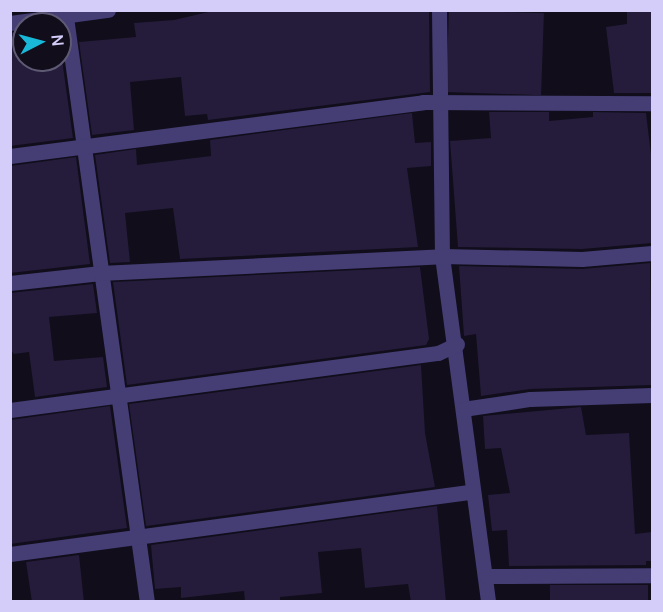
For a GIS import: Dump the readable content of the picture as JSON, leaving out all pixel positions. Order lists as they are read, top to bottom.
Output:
{
  "north": "right"
}
